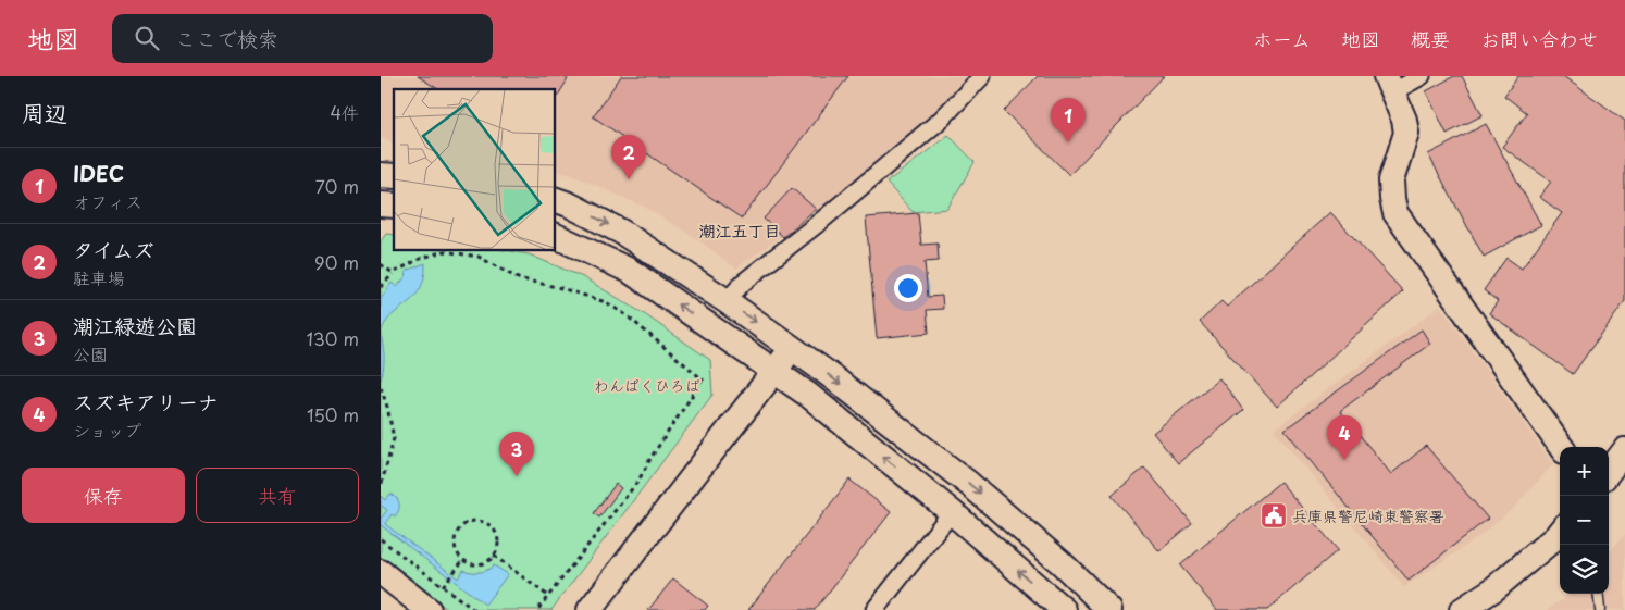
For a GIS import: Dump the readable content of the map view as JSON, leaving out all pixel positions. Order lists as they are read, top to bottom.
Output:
{
  "districts": ["潮江五丁目"],
  "parks": ["わんぱくひろば"],
  "places": {
    "public building": ["兵庫県警尼崎東警察署"]
  },
  "page": {
    "header": "地図",
    "search": "ここで検索",
    "nav": [
      "ホーム",
      "地図",
      "概要",
      "お問い合わせ"
    ],
    "heading": ["周辺", "4件"],
    "pins": [
      "1",
      "2",
      "4",
      "3"
    ],
    "list": [
      {
        "mark": "1",
        "name": "IDEC",
        "note": "オフィス",
        "value": "70 m"
      },
      {
        "mark": "2",
        "name": "タイムズ",
        "note": "駐車場",
        "value": "90 m"
      },
      {
        "mark": "3",
        "name": "潮江緑遊公園",
        "note": "公園",
        "value": "130 m"
      },
      {
        "mark": "4",
        "name": "スズキアリーナ",
        "note": "ショップ",
        "value": "150 m"
      }
    ],
    "map_buttons": ["+", "−"],
    "buttons": ["保存", "共有"]
  }
}
